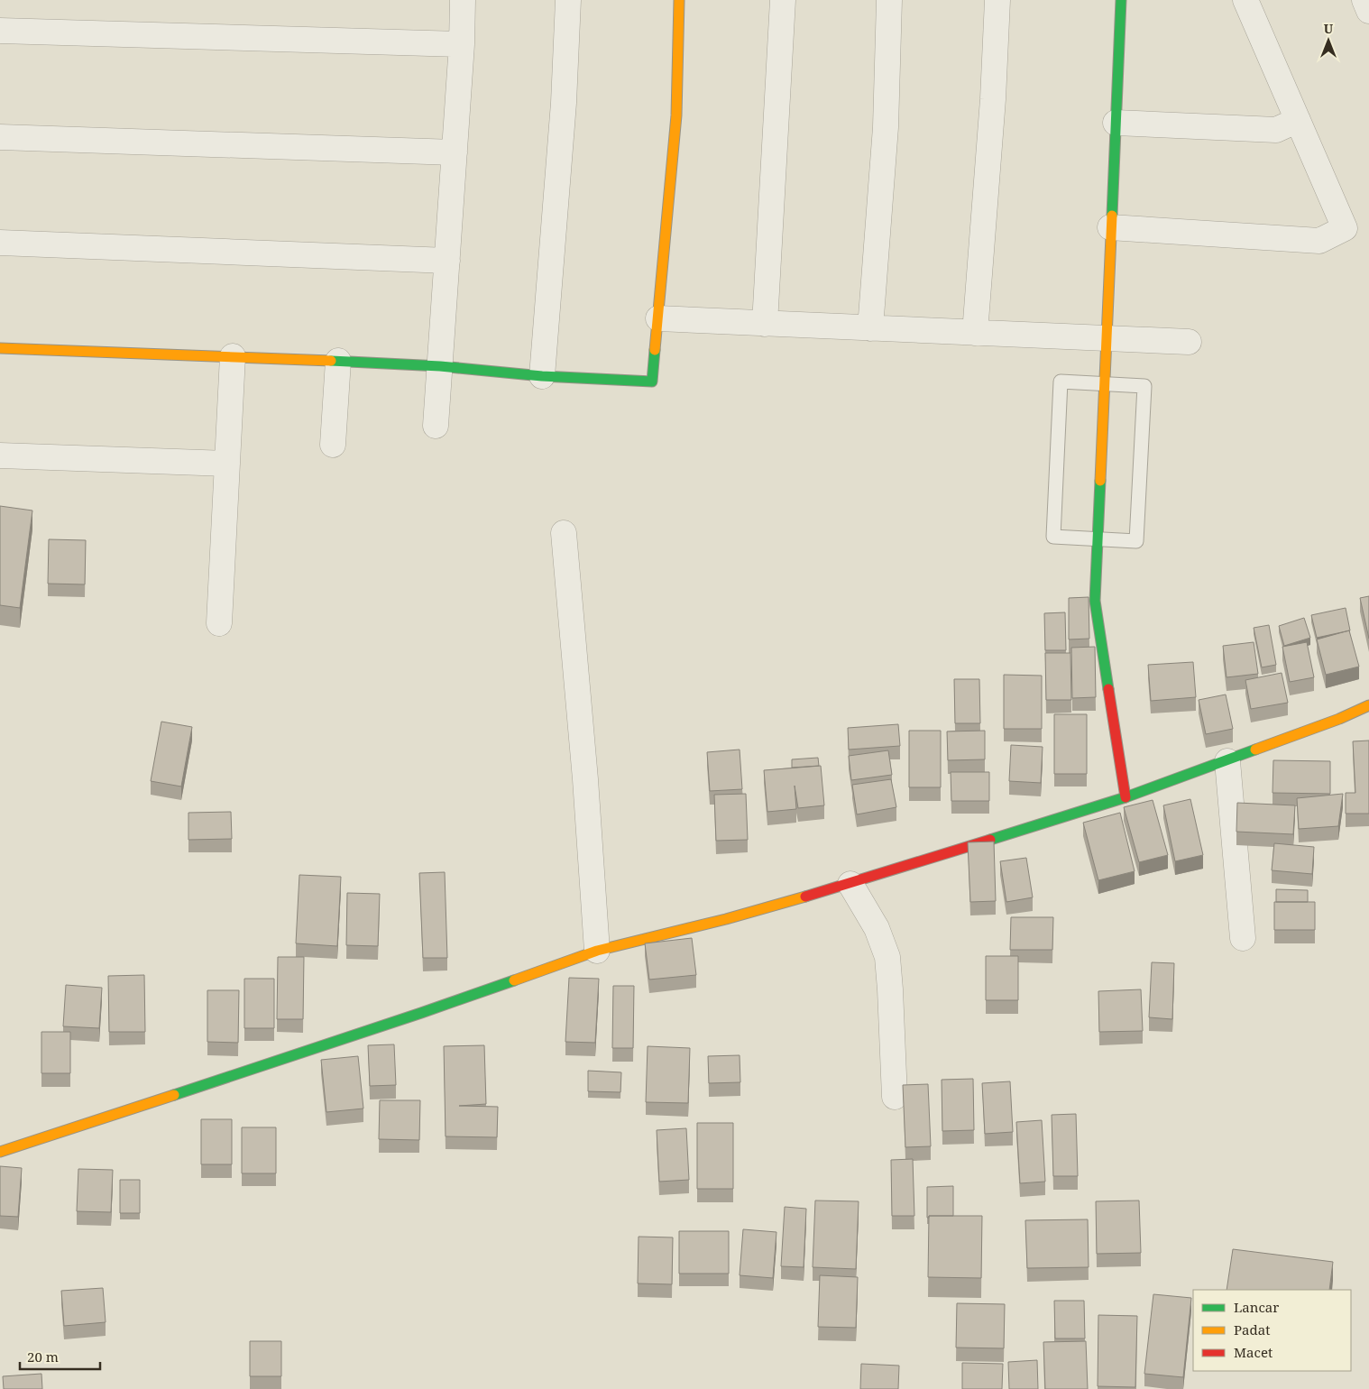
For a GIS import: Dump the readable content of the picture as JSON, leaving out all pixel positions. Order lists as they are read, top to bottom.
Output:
{
  "legend": ["Lancar", "Padat", "Macet"],
  "scale_bar": "20 m",
  "north": "top"
}
